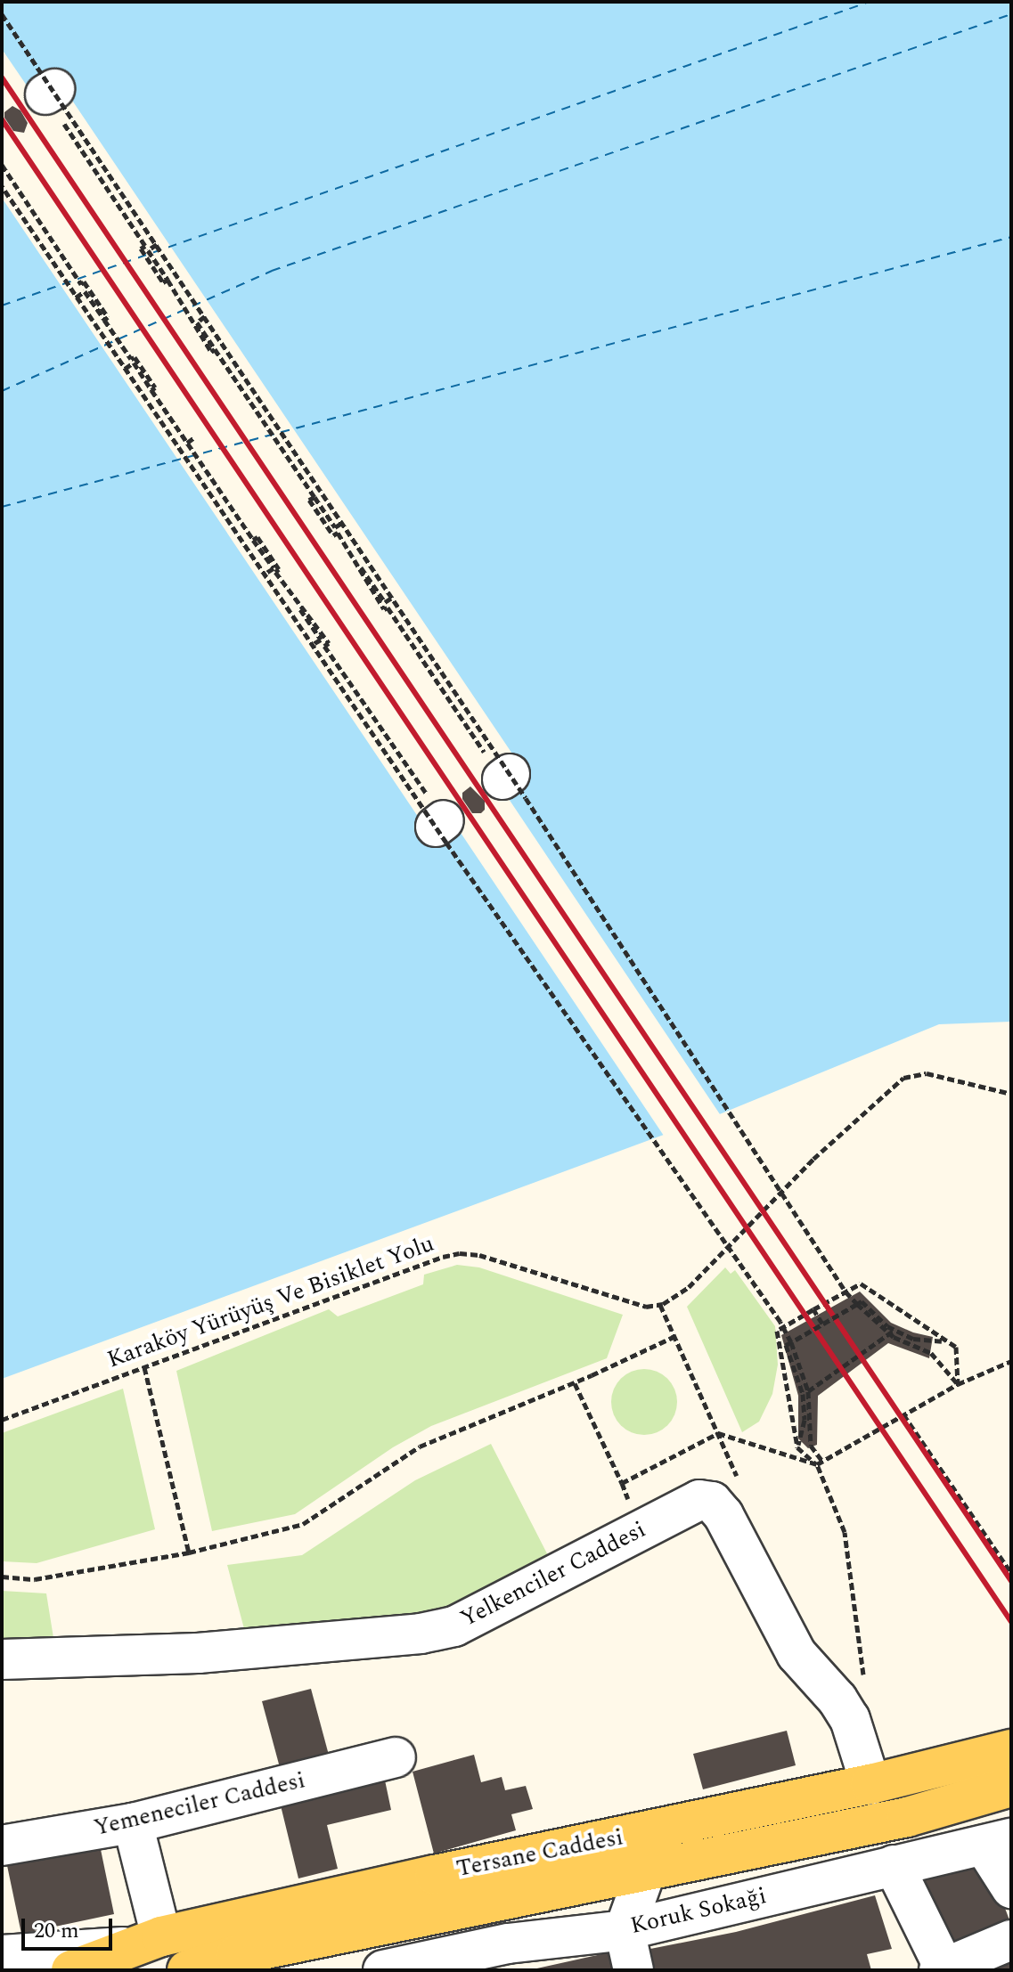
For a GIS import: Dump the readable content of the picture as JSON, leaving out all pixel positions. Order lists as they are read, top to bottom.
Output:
{
  "streets": {
    "main road": ["Tersane Caddesi"],
    "street": ["Yelkenciler Caddesi", "Yemeneciler Caddesi", "Koruk Sokaği"],
    "path": ["Karaköy Yürüyüş Ve Bisiklet Yolu"]
  },
  "crossings": [
    ["Yelkenciler Caddesi", "Tersane Caddesi"]
  ],
  "scale_bar": "20 m"
}
